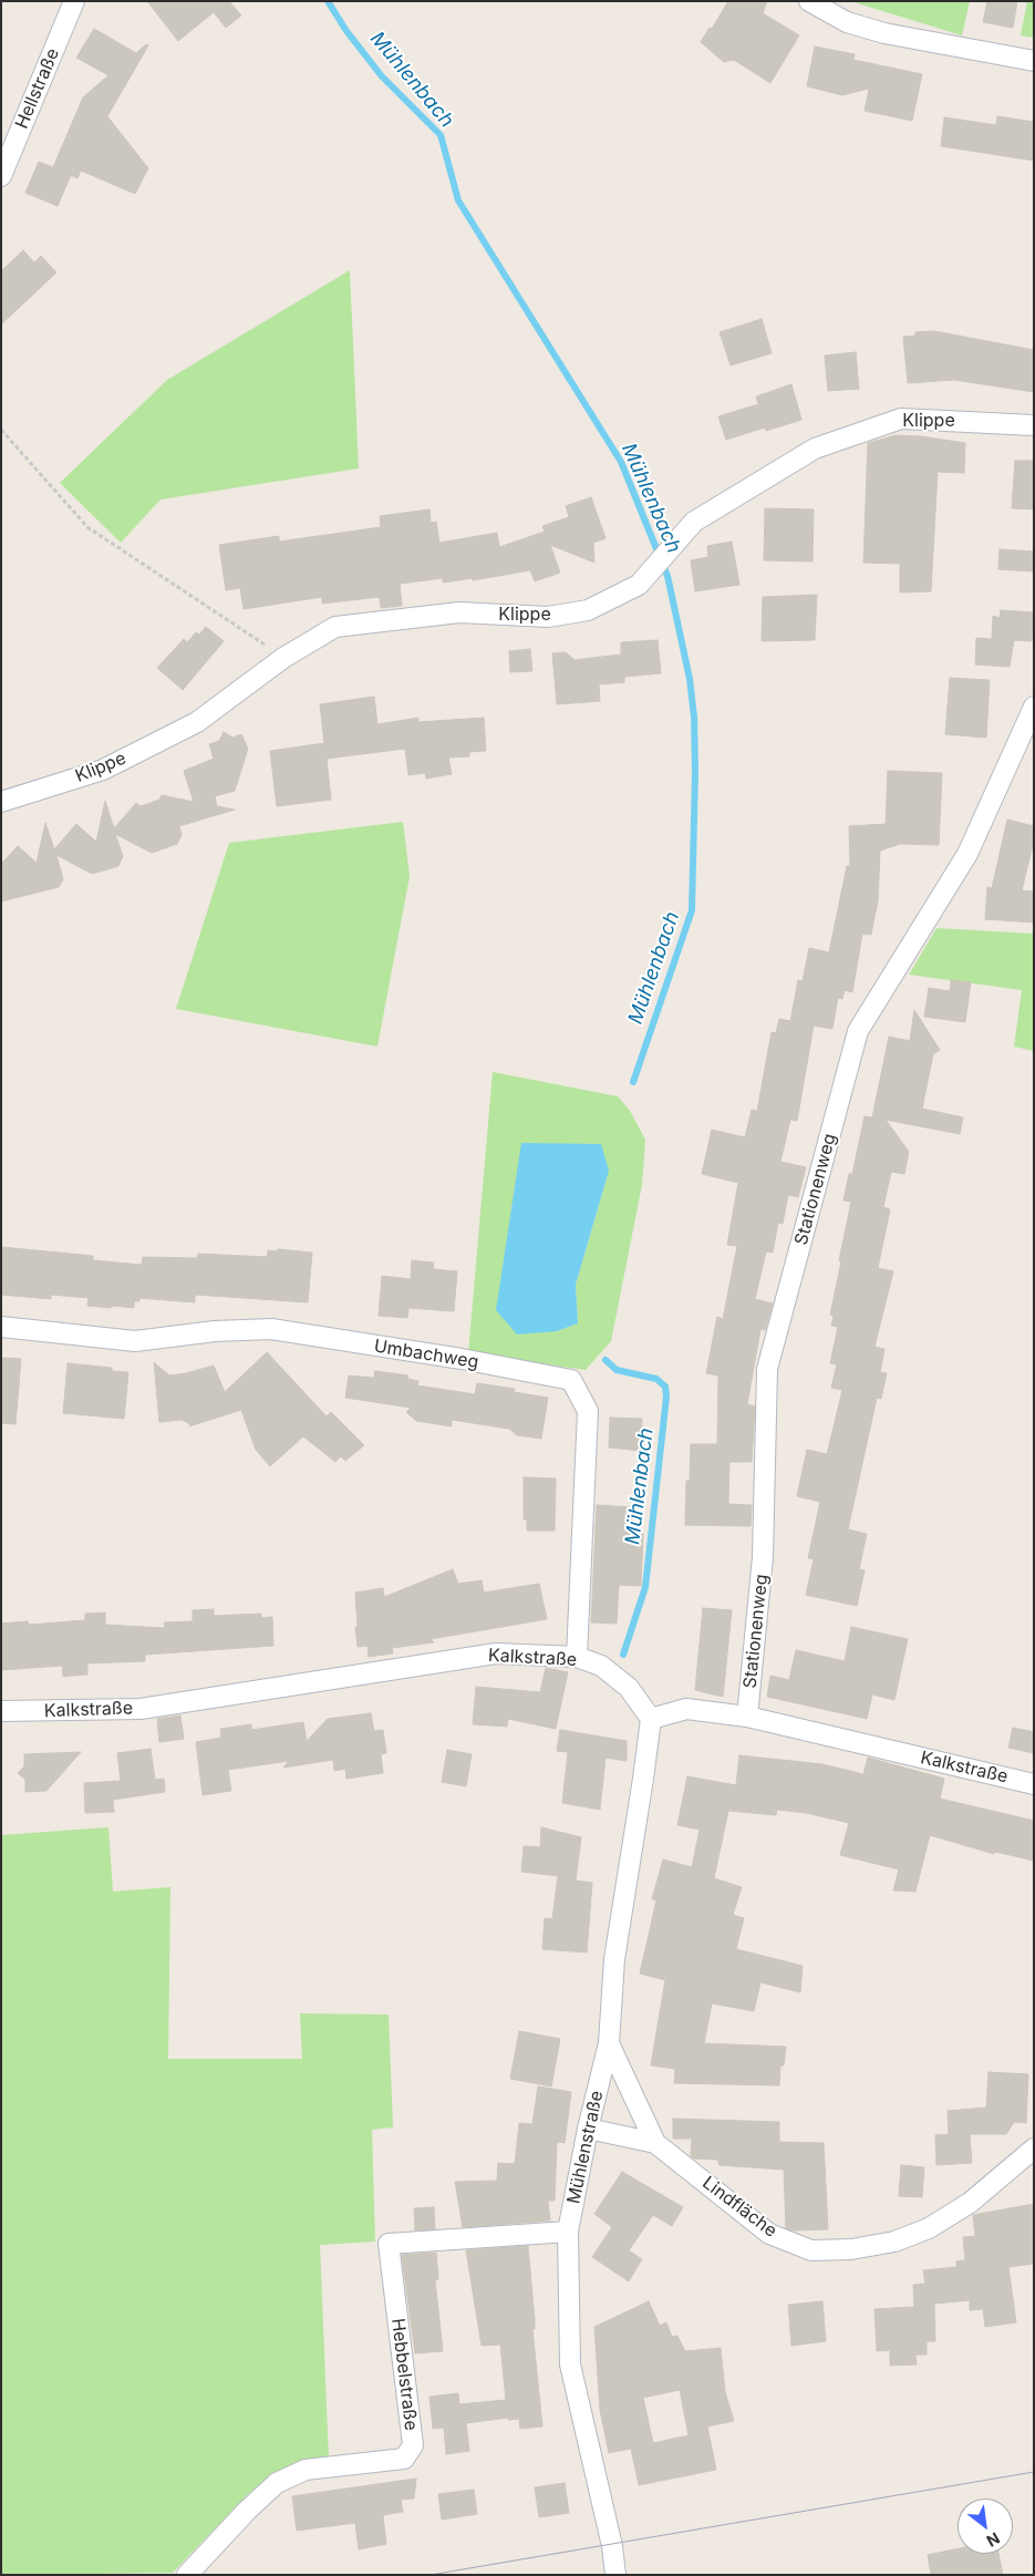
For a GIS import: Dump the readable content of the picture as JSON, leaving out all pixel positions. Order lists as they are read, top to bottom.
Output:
{
  "streets": {
    "street": [
      "Hellstraße",
      "Klippe",
      "Stationenweg",
      "Umbachweg",
      "Kalkstraße",
      "Mühlenstraße",
      "Lindfläche",
      "Hebbelstraße"
    ]
  },
  "crossings": [
    ["Stationenweg", "Kalkstraße"],
    ["Umbachweg", "Kalkstraße"],
    ["Kalkstraße", "Mühlenstraße"],
    ["Mühlenstraße", "Lindfläche"],
    ["Mühlenstraße", "Hebbelstraße"]
  ],
  "water": ["Mühlenbach"],
  "north": "bottom right"
}
